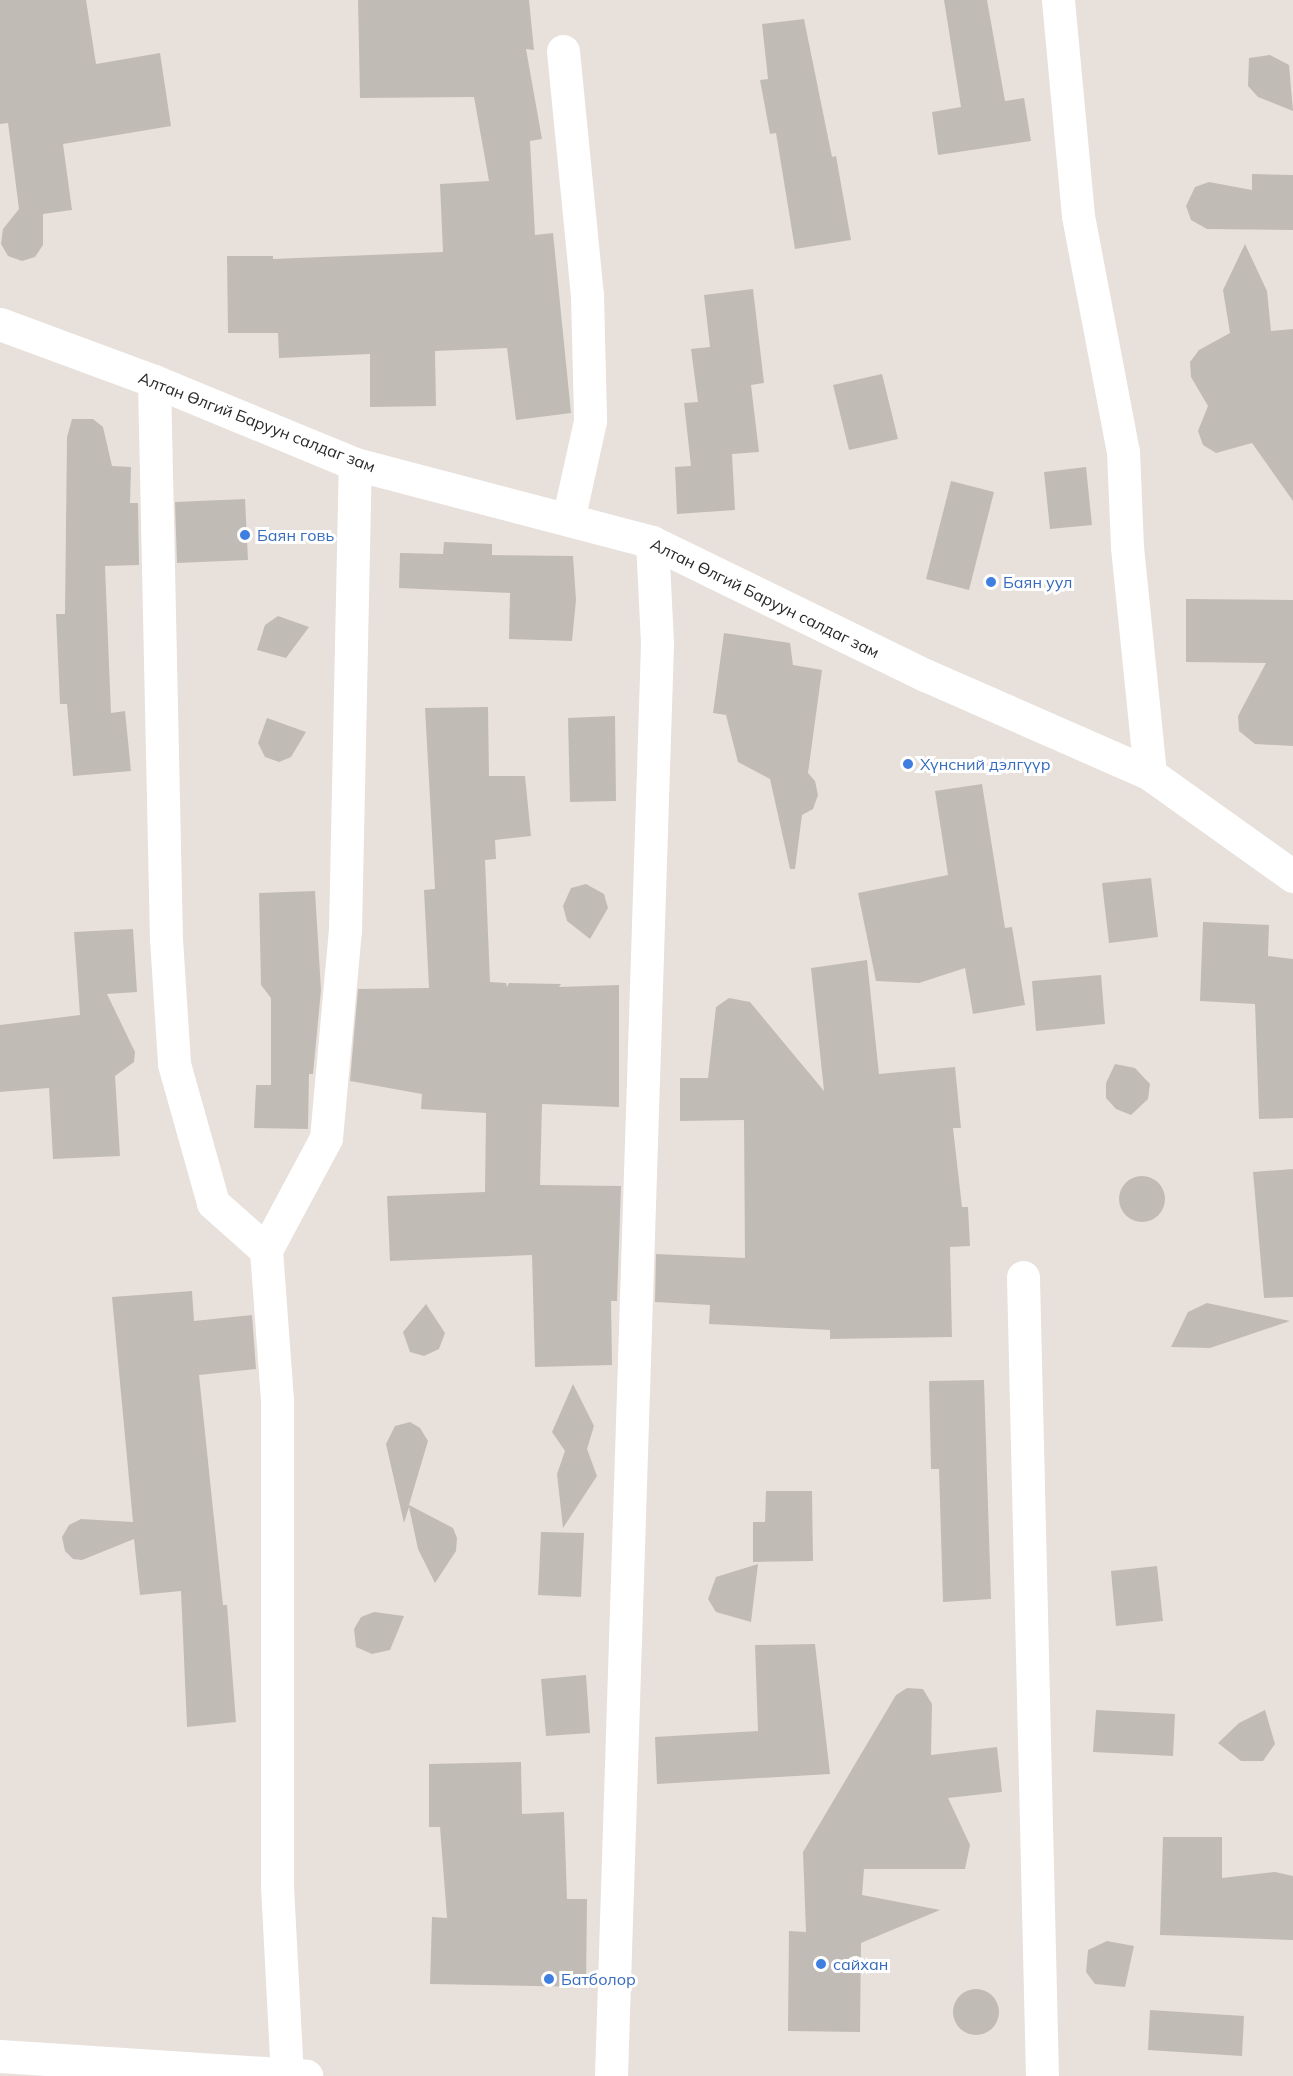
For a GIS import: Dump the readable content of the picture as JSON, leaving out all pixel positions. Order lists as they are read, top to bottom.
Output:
{
  "streets": {
    "street": ["Алтан Өлгий Баруун салдаг зам"]
  },
  "places": [
    "Баян говь",
    "Баян уул",
    "Хүнсний дэлгүүр",
    "сайхан",
    "Батболор"
  ]
}
